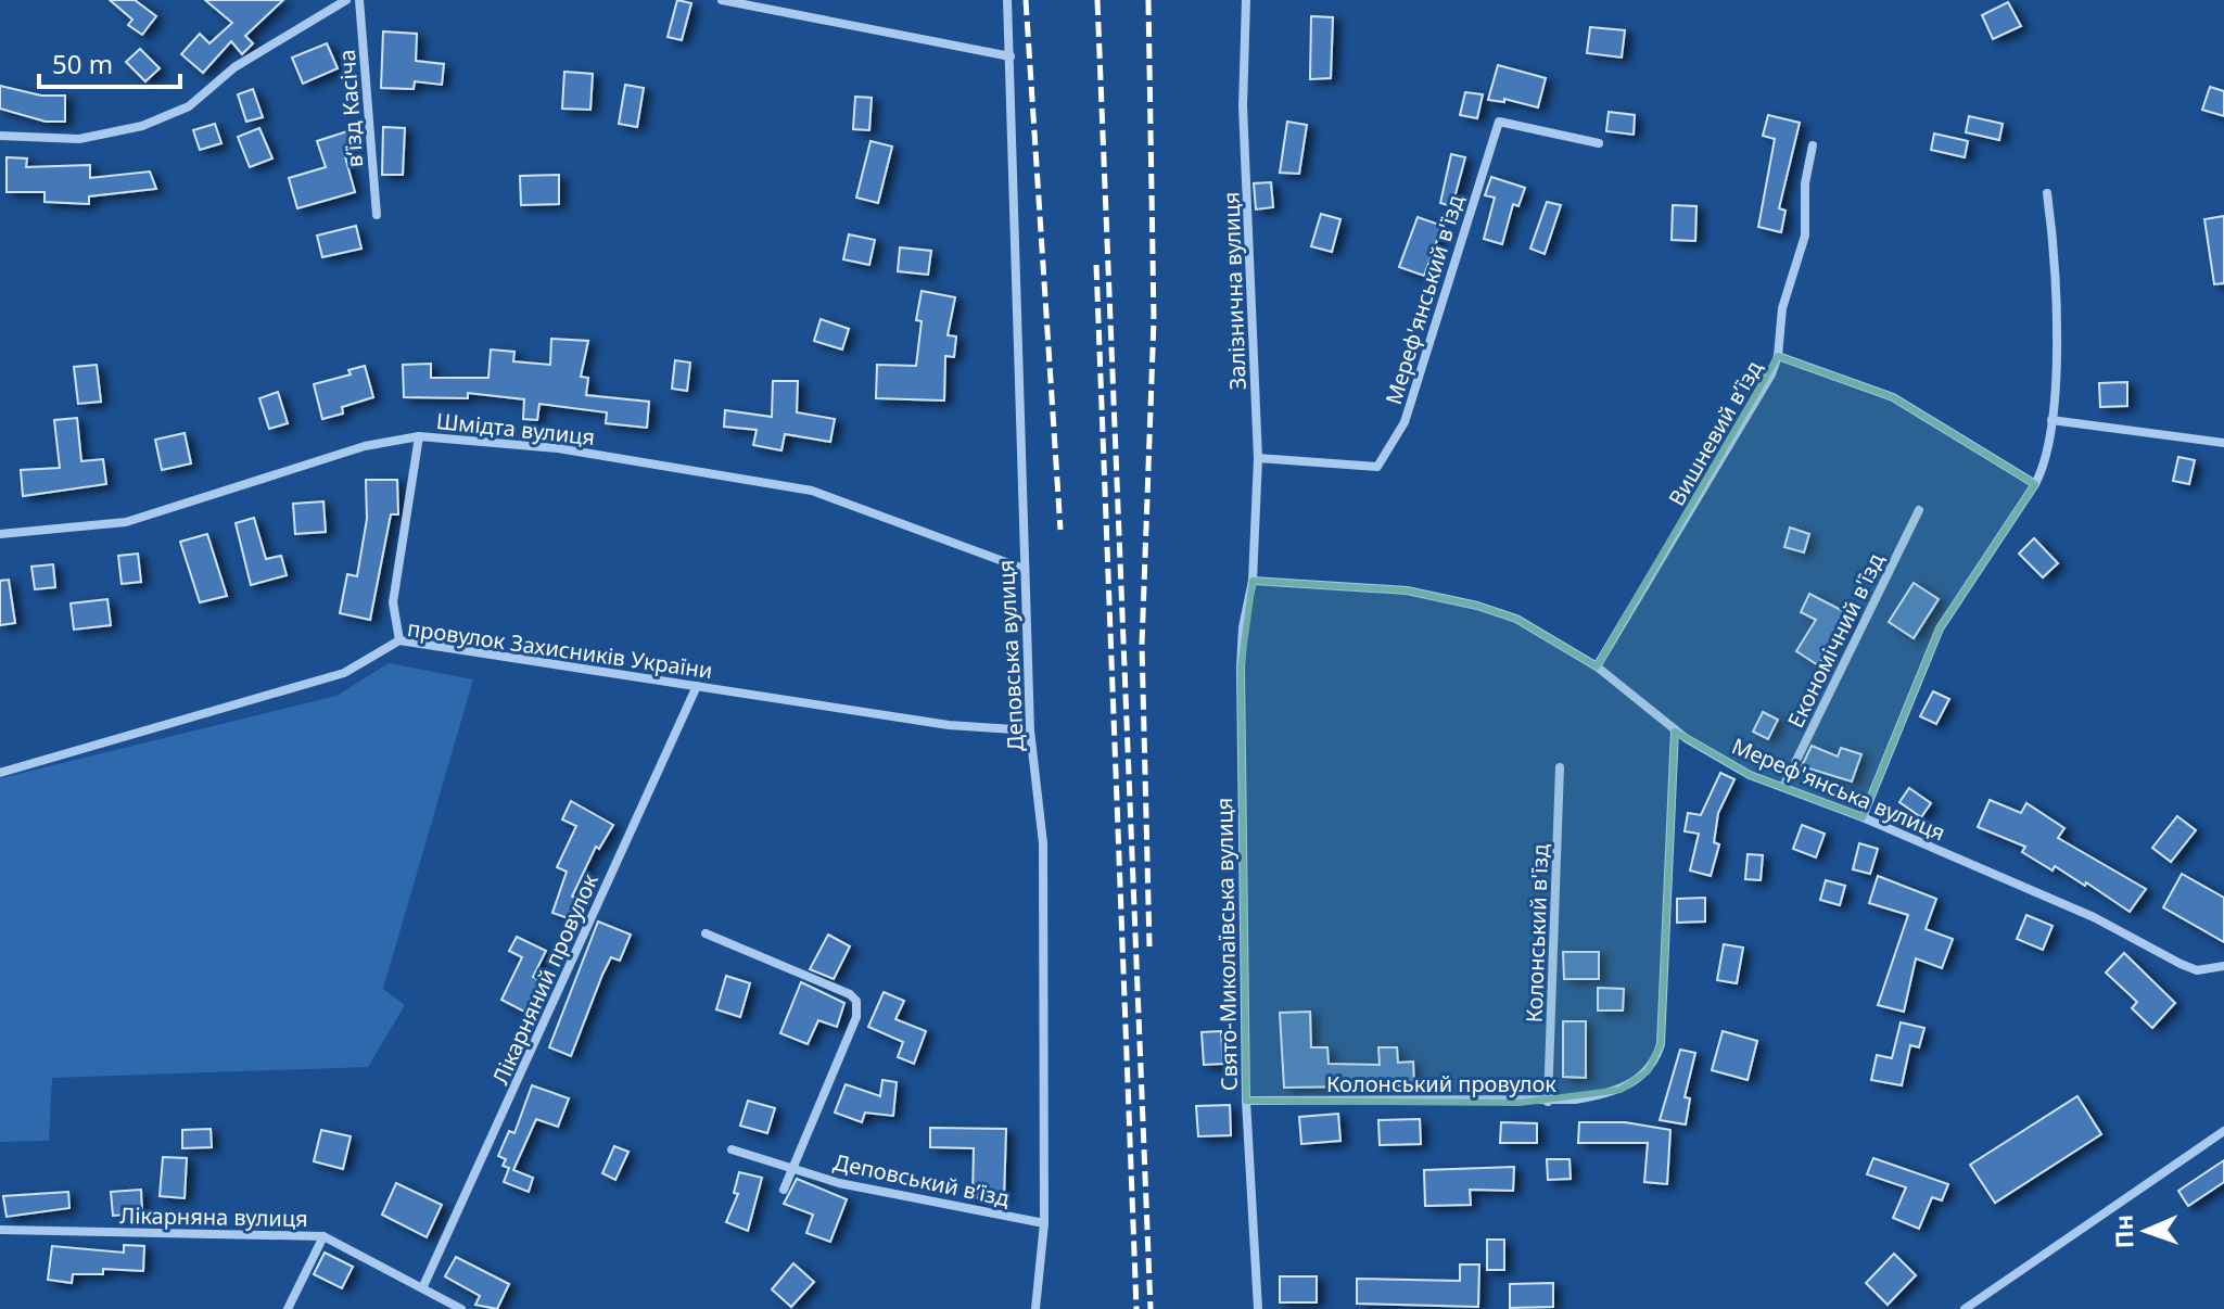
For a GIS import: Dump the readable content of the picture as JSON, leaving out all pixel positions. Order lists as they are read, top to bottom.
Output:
{
  "streets": {
    "street": [
      "в’їзд Касіча",
      "Залізнична вулиця",
      "Мереф'янський в'їзд",
      "Шмідта вулиця",
      "Вишневий в’їзд",
      "Економічний в'їзд",
      "провулок Захисників України",
      "Деповська вулиця",
      "Мереф'янська вулиця",
      "Колонський в'їзд",
      "Свято-Миколаївська вулиця",
      "Лікарняний провулок",
      "Колонський провулок",
      "Деповський в’їзд",
      "Лікарняна вулиця"
    ]
  },
  "crossings": [
    ["Залізнична вулиця", "Мереф'янський в'їзд"],
    ["Залізнична вулиця", "Мереф'янська вулиця"],
    ["Залізнична вулиця", "Свято-Миколаївська вулиця"],
    ["Шмідта вулиця", "Деповська вулиця"],
    ["Вишневий в’їзд", "Мереф'янська вулиця"],
    ["Економічний в'їзд", "Мереф'янська вулиця"],
    ["провулок Захисників України", "Деповська вулиця"],
    ["провулок Захисників України", "Лікарняний провулок"],
    ["Деповська вулиця", "Деповський в’їзд"],
    ["Мереф'янська вулиця", "Свято-Миколаївська вулиця"],
    ["Мереф'янська вулиця", "Колонський провулок"],
    ["Колонський в'їзд", "Колонський провулок"],
    ["Свято-Миколаївська вулиця", "Колонський провулок"],
    ["Лікарняний провулок", "Лікарняна вулиця"]
  ],
  "scale_bar": "50 m",
  "north": "left"
}
